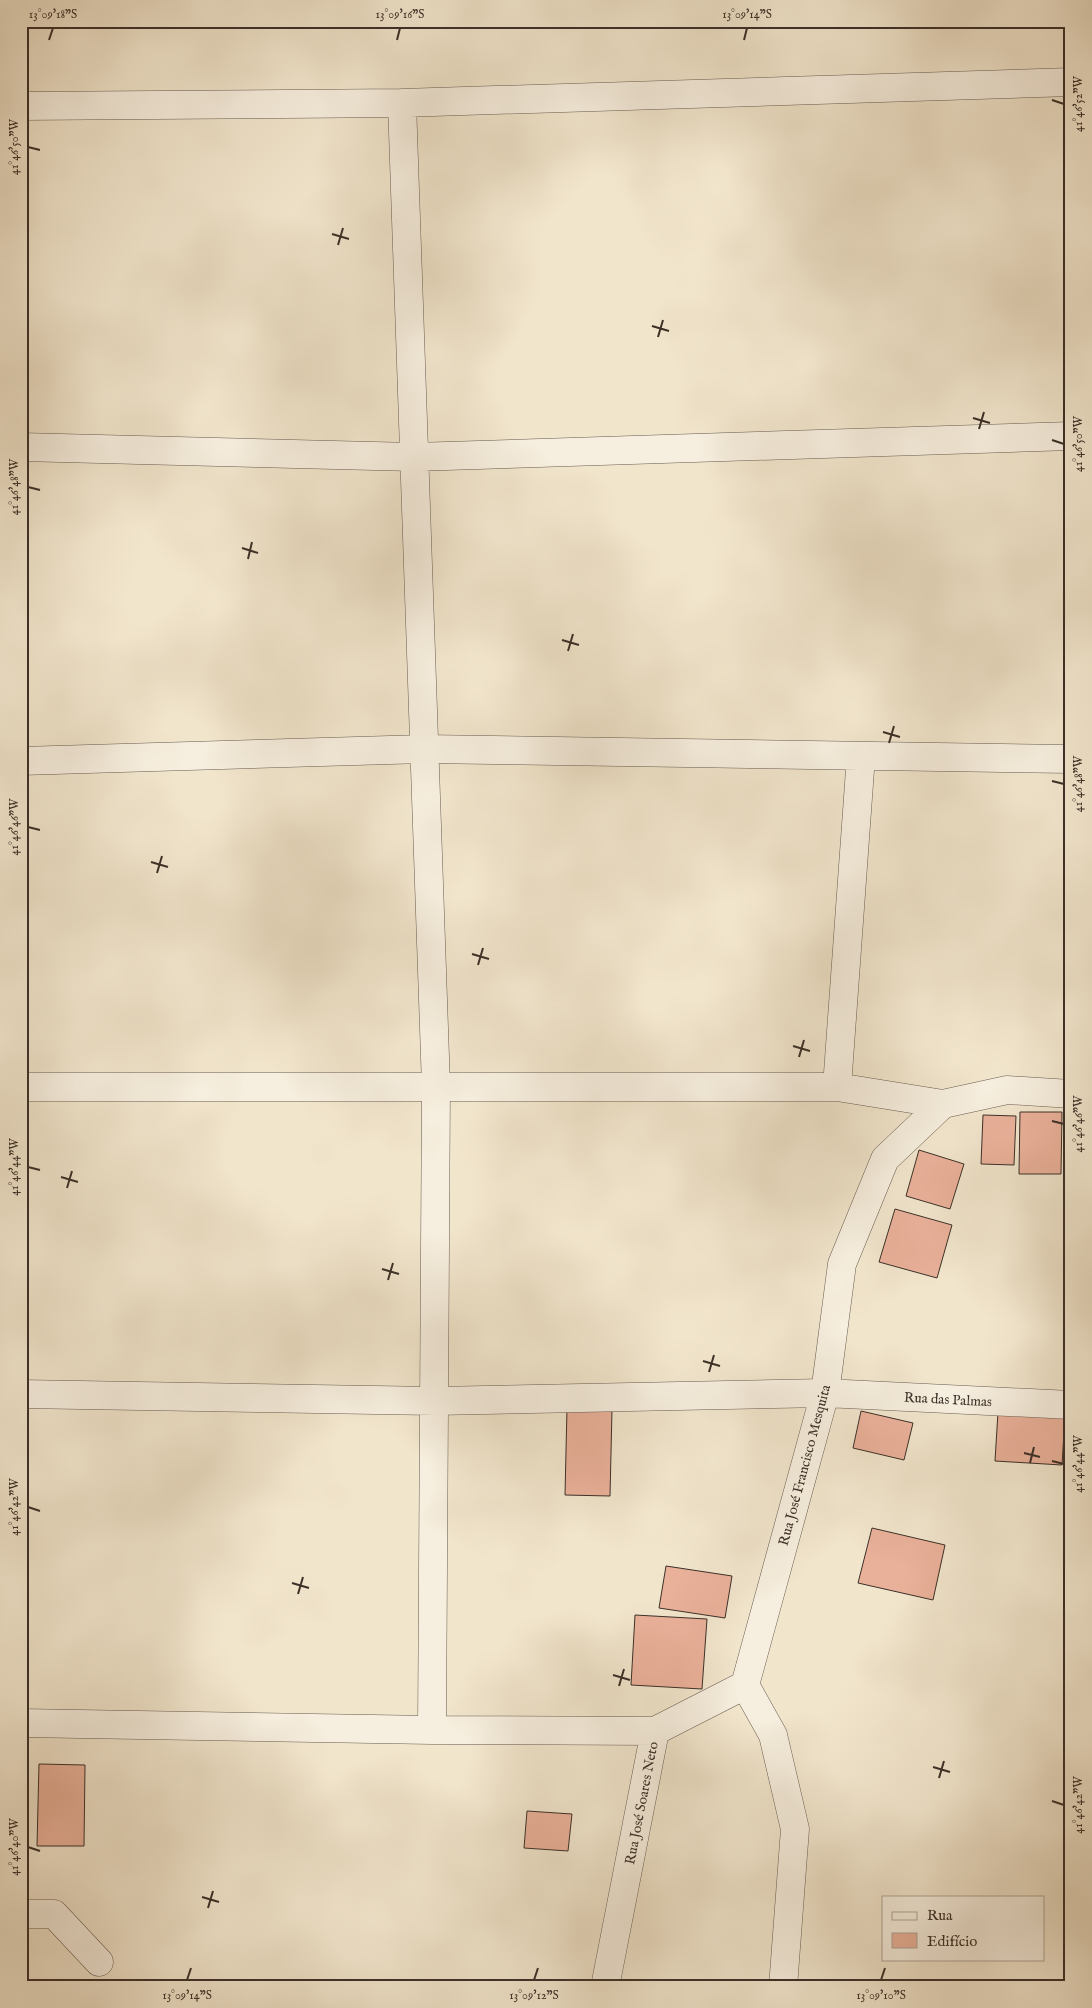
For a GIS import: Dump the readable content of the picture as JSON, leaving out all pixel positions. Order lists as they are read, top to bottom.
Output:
{
  "streets": {
    "street": ["Rua das Palmas", "Rua José Francisco Mesquita", "Rua José Soares Neto"]
  },
  "crossings": [
    ["Rua das Palmas", "Rua José Francisco Mesquita"],
    ["Rua José Francisco Mesquita", "Rua José Soares Neto"]
  ],
  "legend": ["Rua", "Edifício"],
  "coordinates": [
    "13°09'18\"S",
    "13°09'16\"S",
    "13°09'14\"S",
    "41°46'52\"W",
    "41°46'50\"W",
    "41°46'48\"W",
    "41°46'46\"W",
    "41°46'44\"W",
    "41°46'42\"W",
    "41°46'40\"W",
    "13°09'12\"S",
    "13°09'10\"S"
  ]
}
